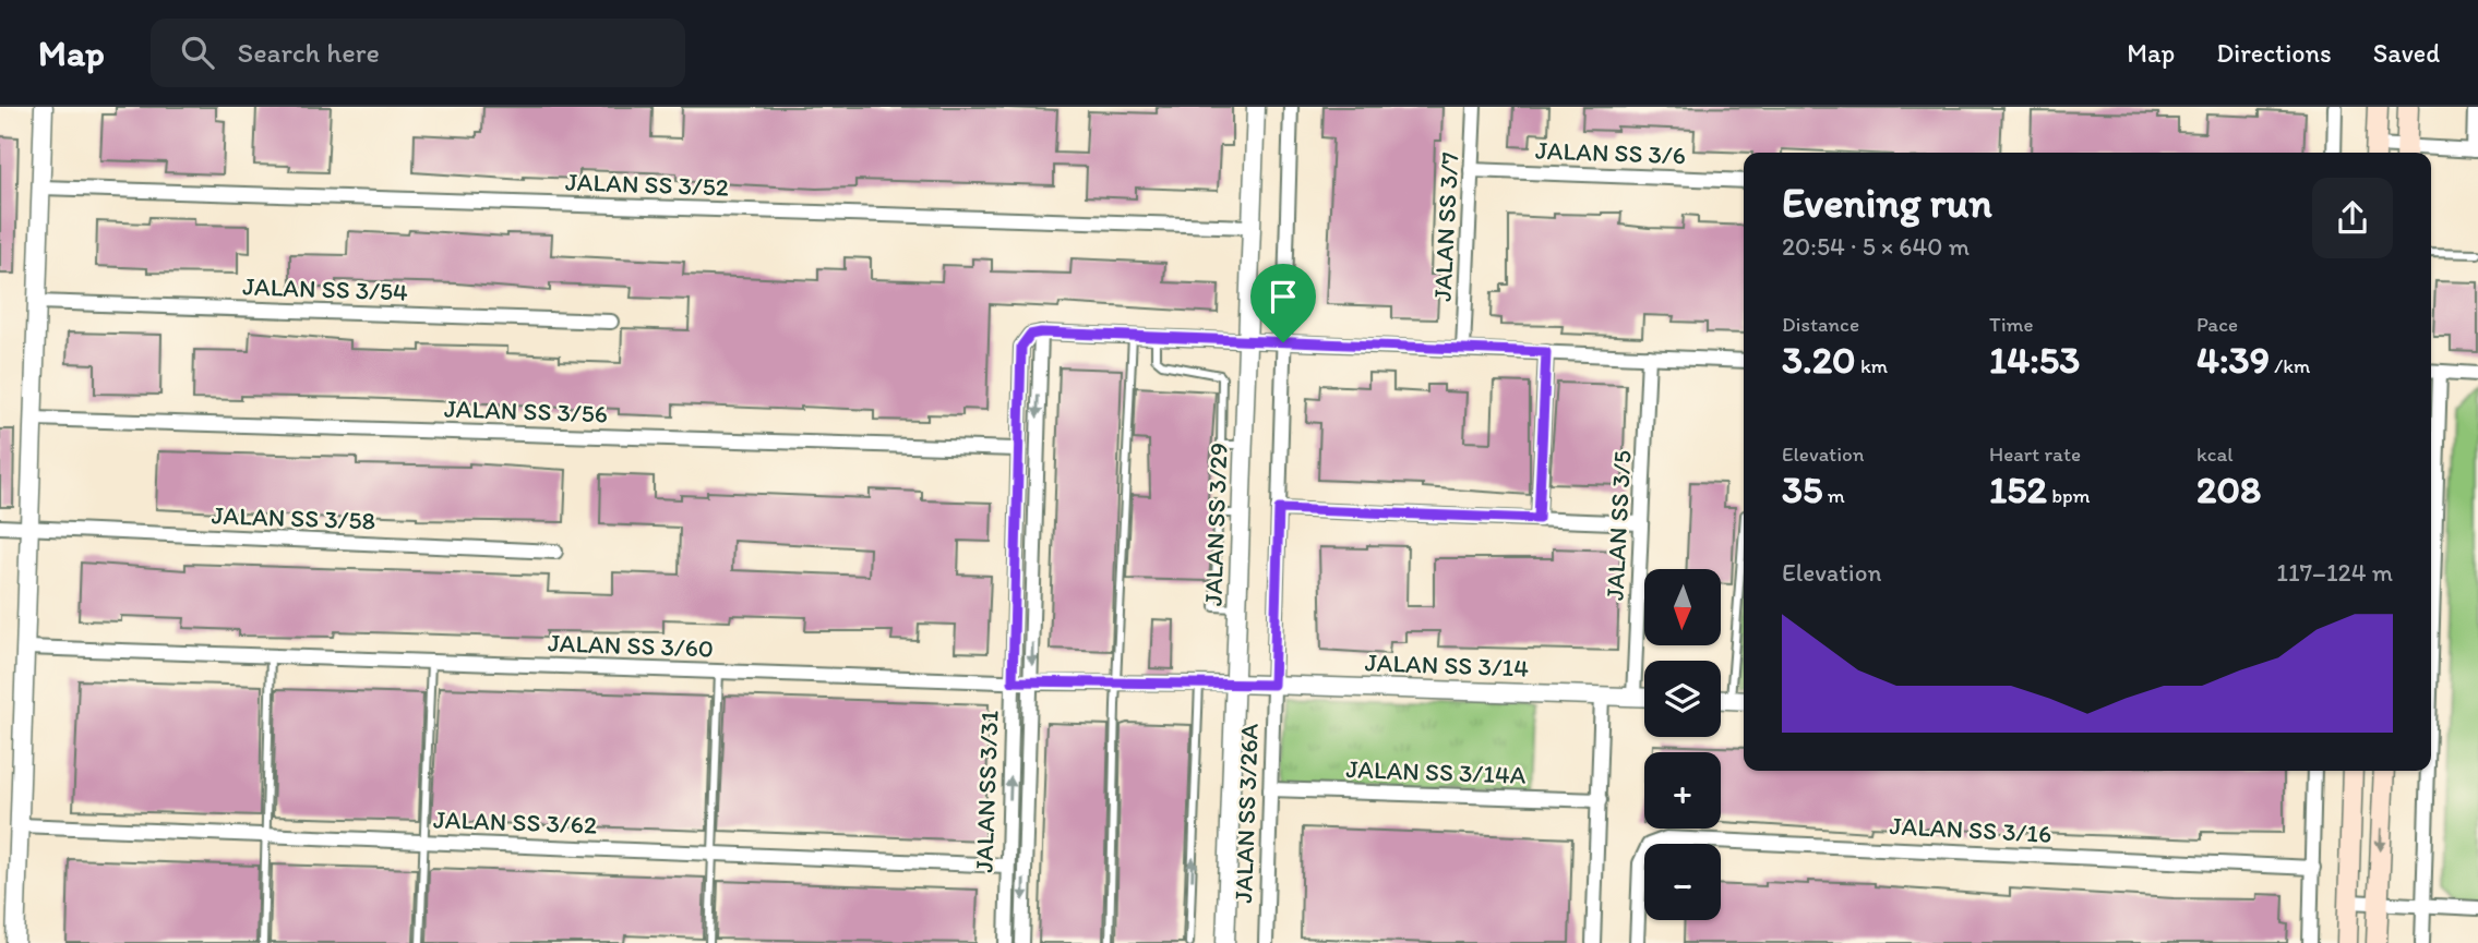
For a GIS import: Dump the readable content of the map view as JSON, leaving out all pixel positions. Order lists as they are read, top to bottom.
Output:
{
  "streets": {
    "street": [
      "JALAN SS 3/6",
      "JALAN SS 3/52",
      "JALAN SS 3/7",
      "JALAN SS 3/54",
      "JALAN SS 3/56",
      "JALAN SS 3/58",
      "JALAN SS 3/29",
      "JALAN SS 3/5",
      "JALAN SS 3/60",
      "JALAN SS 3/14",
      "JALAN SS 3/14A",
      "JALAN SS 3/31",
      "JALAN SS 3/26A",
      "JALAN SS 3/62",
      "JALAN SS 3/16"
    ]
  },
  "crossings": [
    ["JALAN SS 3/6", "JALAN SS 3/7"],
    ["JALAN SS 3/52", "JALAN SS 3/29"],
    ["JALAN SS 3/56", "JALAN SS 3/31"],
    ["JALAN SS 3/29", "JALAN SS 3/60"],
    ["JALAN SS 3/29", "JALAN SS 3/14"],
    ["JALAN SS 3/5", "JALAN SS 3/14"],
    ["JALAN SS 3/60", "JALAN SS 3/14"],
    ["JALAN SS 3/60", "JALAN SS 3/31"],
    ["JALAN SS 3/14", "JALAN SS 3/26A"],
    ["JALAN SS 3/14A", "JALAN SS 3/26A"],
    ["JALAN SS 3/31", "JALAN SS 3/62"]
  ],
  "north": "bottom",
  "page": {
    "header": "Map",
    "search": "Search here",
    "nav": ["Map", "Directions", "Saved"],
    "heading": ["Evening run", "20:54 · 5 × 640 m"],
    "stats": [
      ["Distance", "3.20 km"],
      ["Time", "14:53"],
      ["Pace", "4:39 /km"],
      ["Elevation", "35 m"],
      ["Heart rate", "152 bpm"],
      ["kcal", "208"]
    ],
    "chart": ["Elevation", "117–124 m"],
    "map_buttons": ["+", "−"]
  }
}
